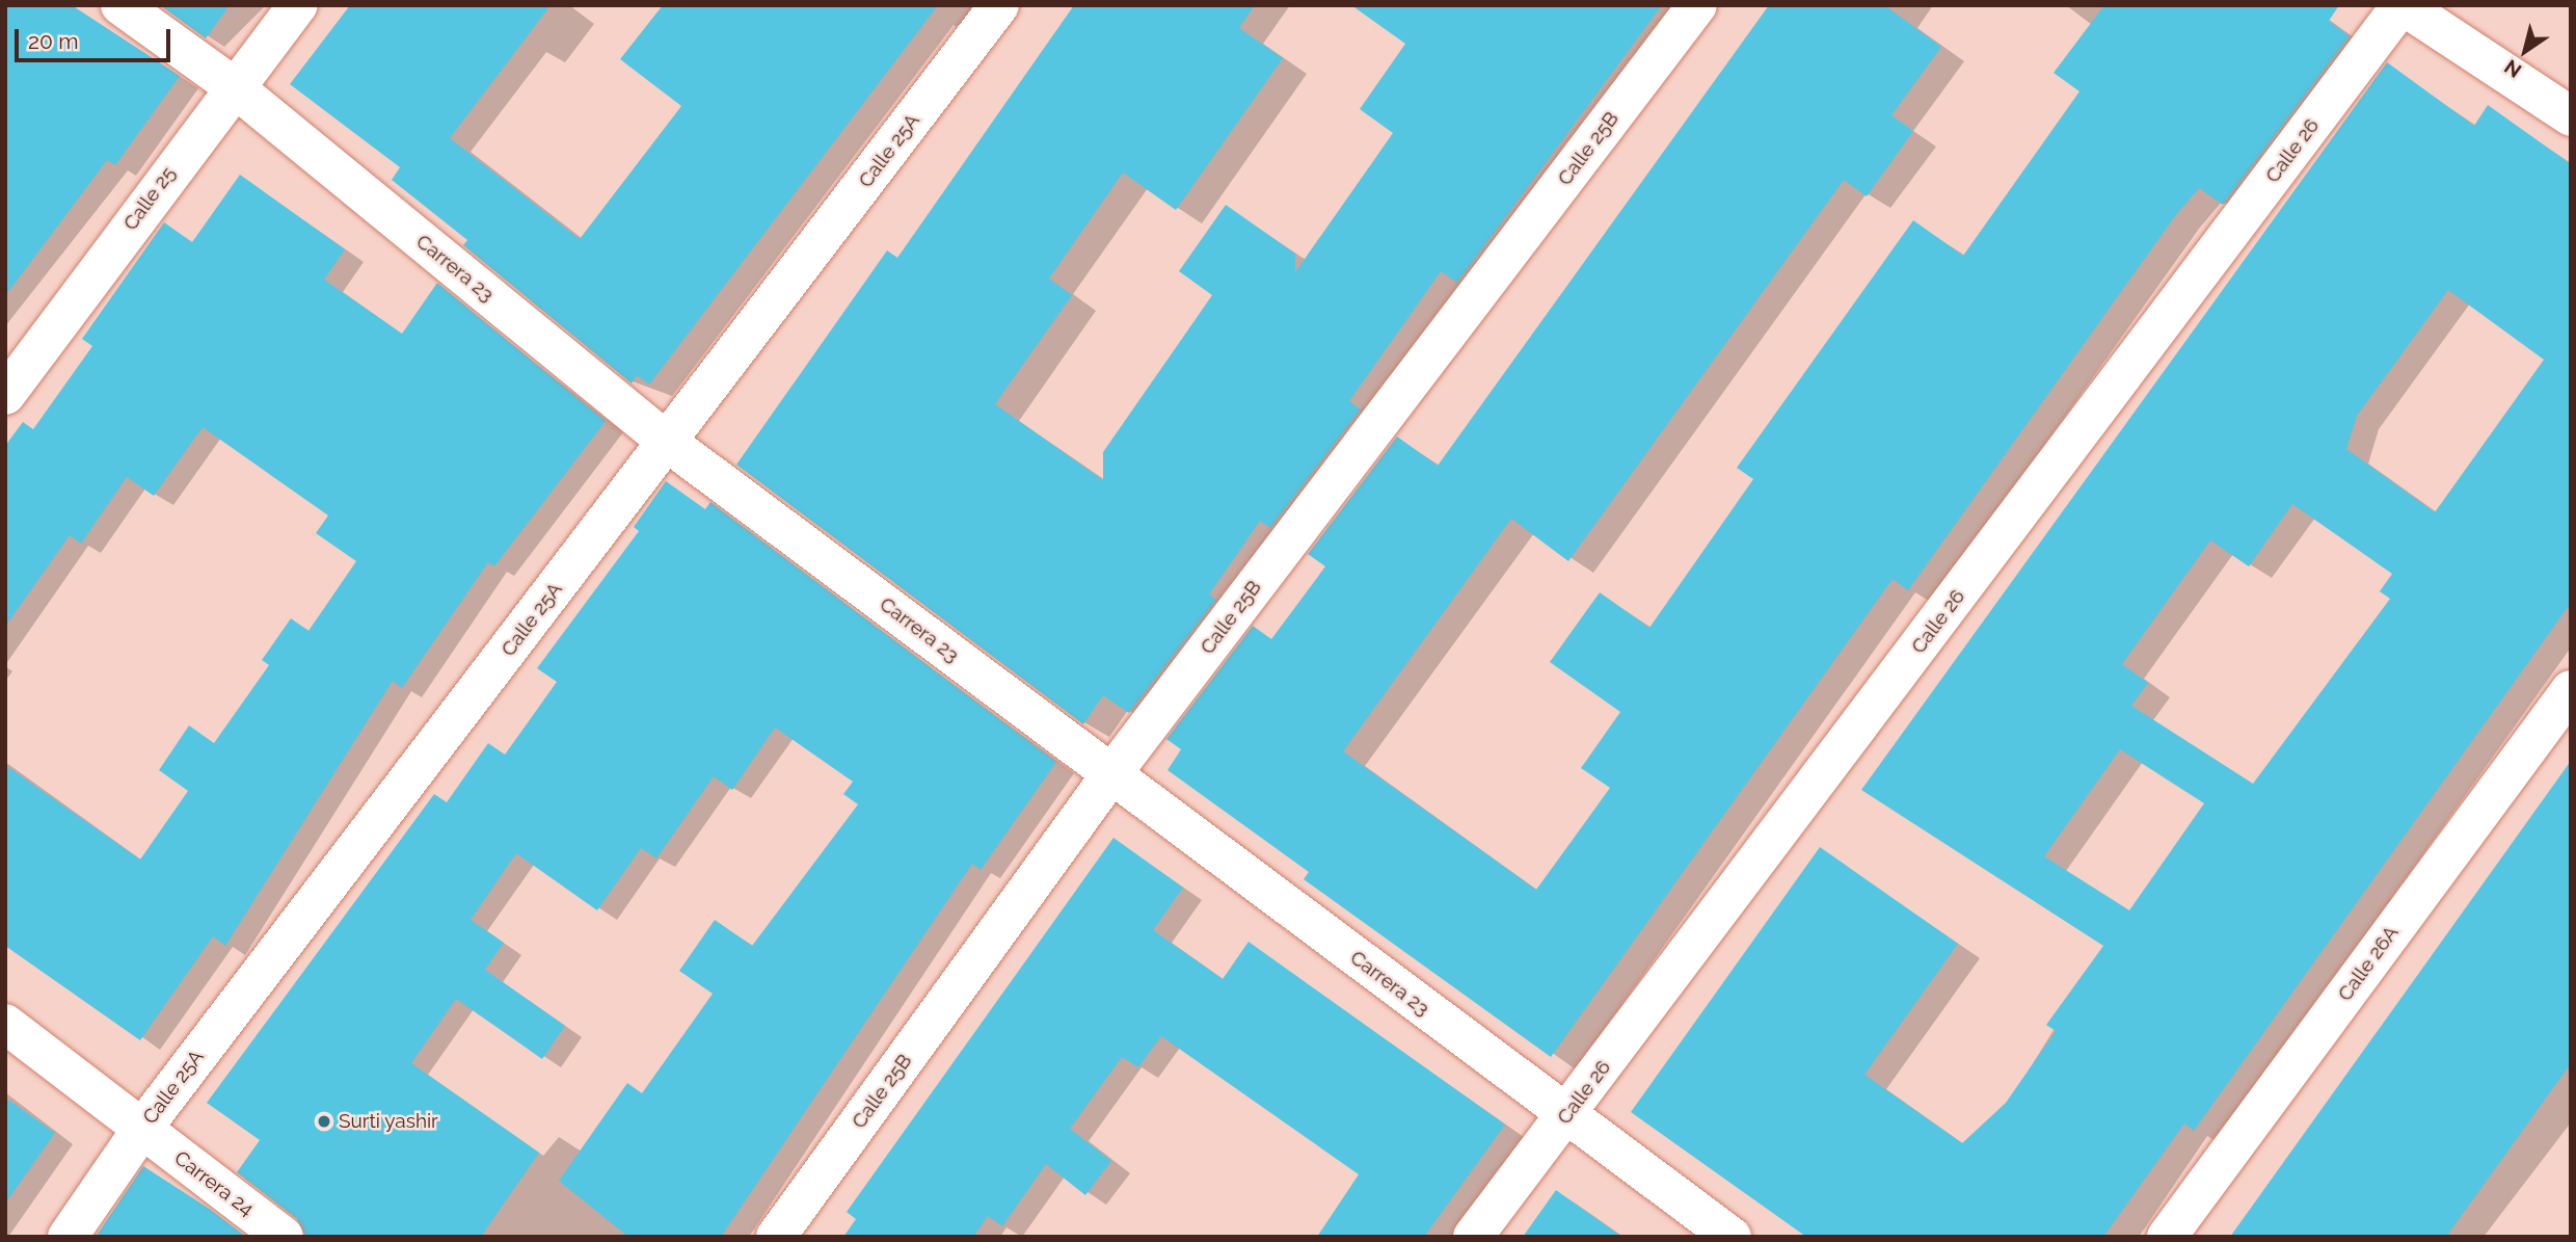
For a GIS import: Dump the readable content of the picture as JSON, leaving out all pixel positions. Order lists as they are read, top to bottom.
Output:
{
  "streets": {
    "street": [
      "Calle 25B",
      "Calle 25A",
      "Calle 26",
      "Calle 25",
      "Carrera 23",
      "Calle 26A",
      "Carrera 24"
    ]
  },
  "crossings": [
    ["Calle 25B", "Carrera 23"],
    ["Calle 25A", "Carrera 23"],
    ["Calle 25A", "Carrera 24"],
    ["Calle 26", "Carrera 23"],
    ["Calle 25", "Carrera 23"]
  ],
  "places": ["Surti yashir"],
  "scale_bar": "20 m",
  "north": "bottom left"
}
